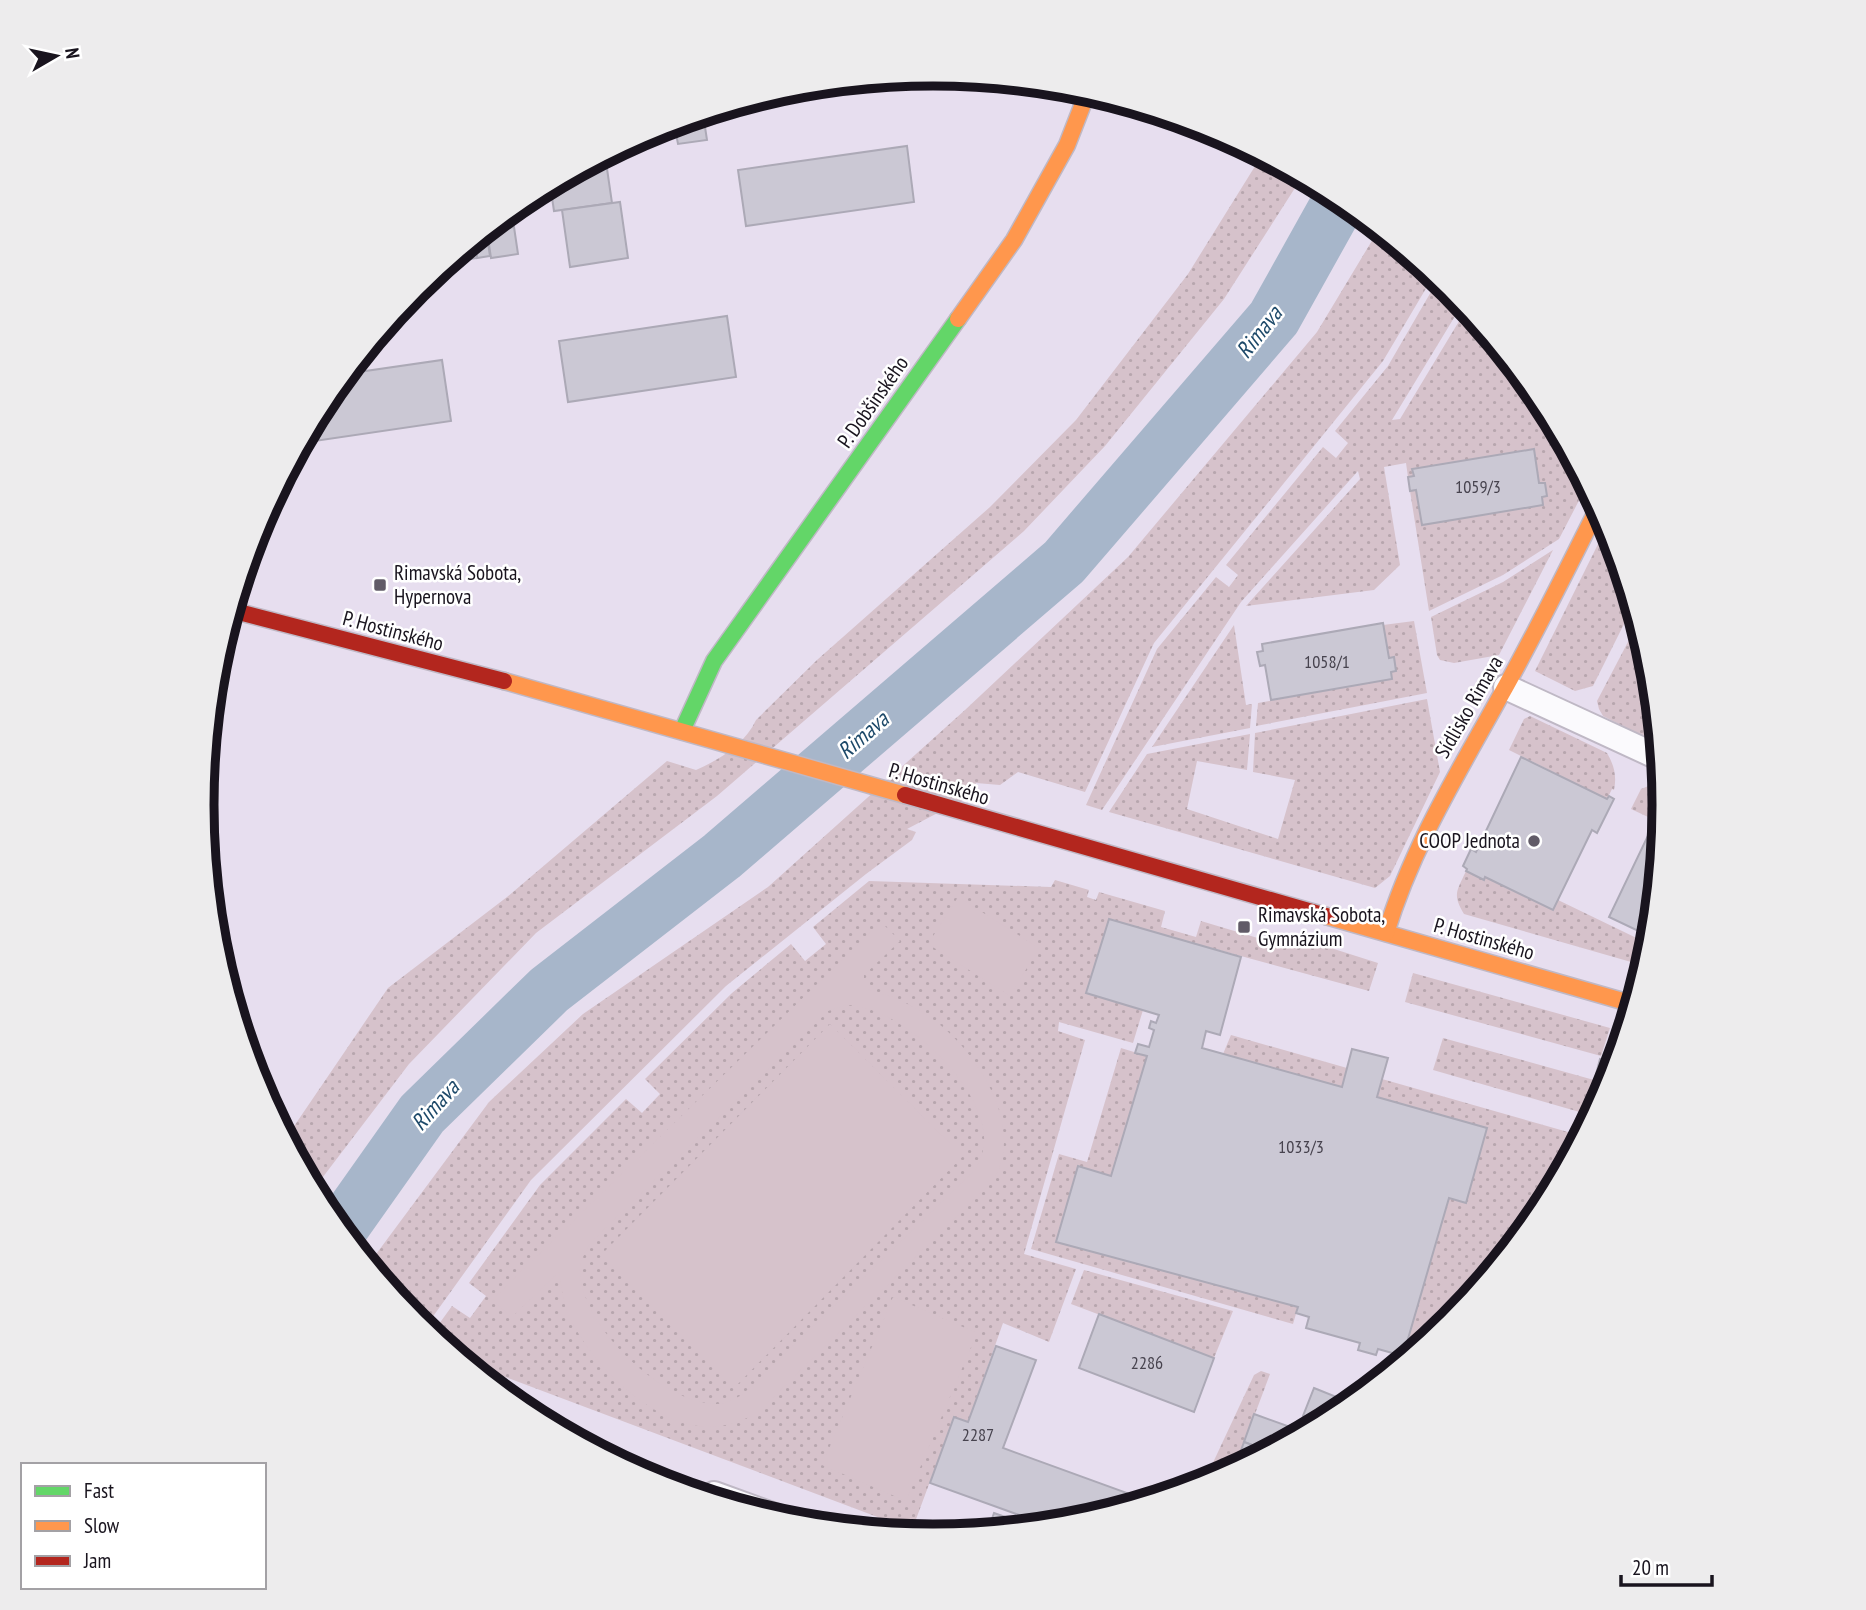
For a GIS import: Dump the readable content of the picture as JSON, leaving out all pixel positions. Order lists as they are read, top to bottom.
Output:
{
  "streets": {
    "street": ["P. Dobšinského", "P. Hostinského", "Sídlisko Rimava"]
  },
  "crossings": [
    ["P. Dobšinského", "P. Hostinského"],
    ["P. Hostinského", "Sídlisko Rimava"]
  ],
  "water": ["Rimava"],
  "places": {
    "transit": ["Rimavská Sobota, Hypernova", "Rimavská Sobota, Gymnázium"],
    "other": ["COOP Jednota"]
  },
  "house_numbers": [
    "1059/3",
    "1058/1",
    "1033/3",
    "2286",
    "2287"
  ],
  "legend": ["Fast", "Slow", "Jam"],
  "scale_bar": "20 m",
  "north": "right"
}
